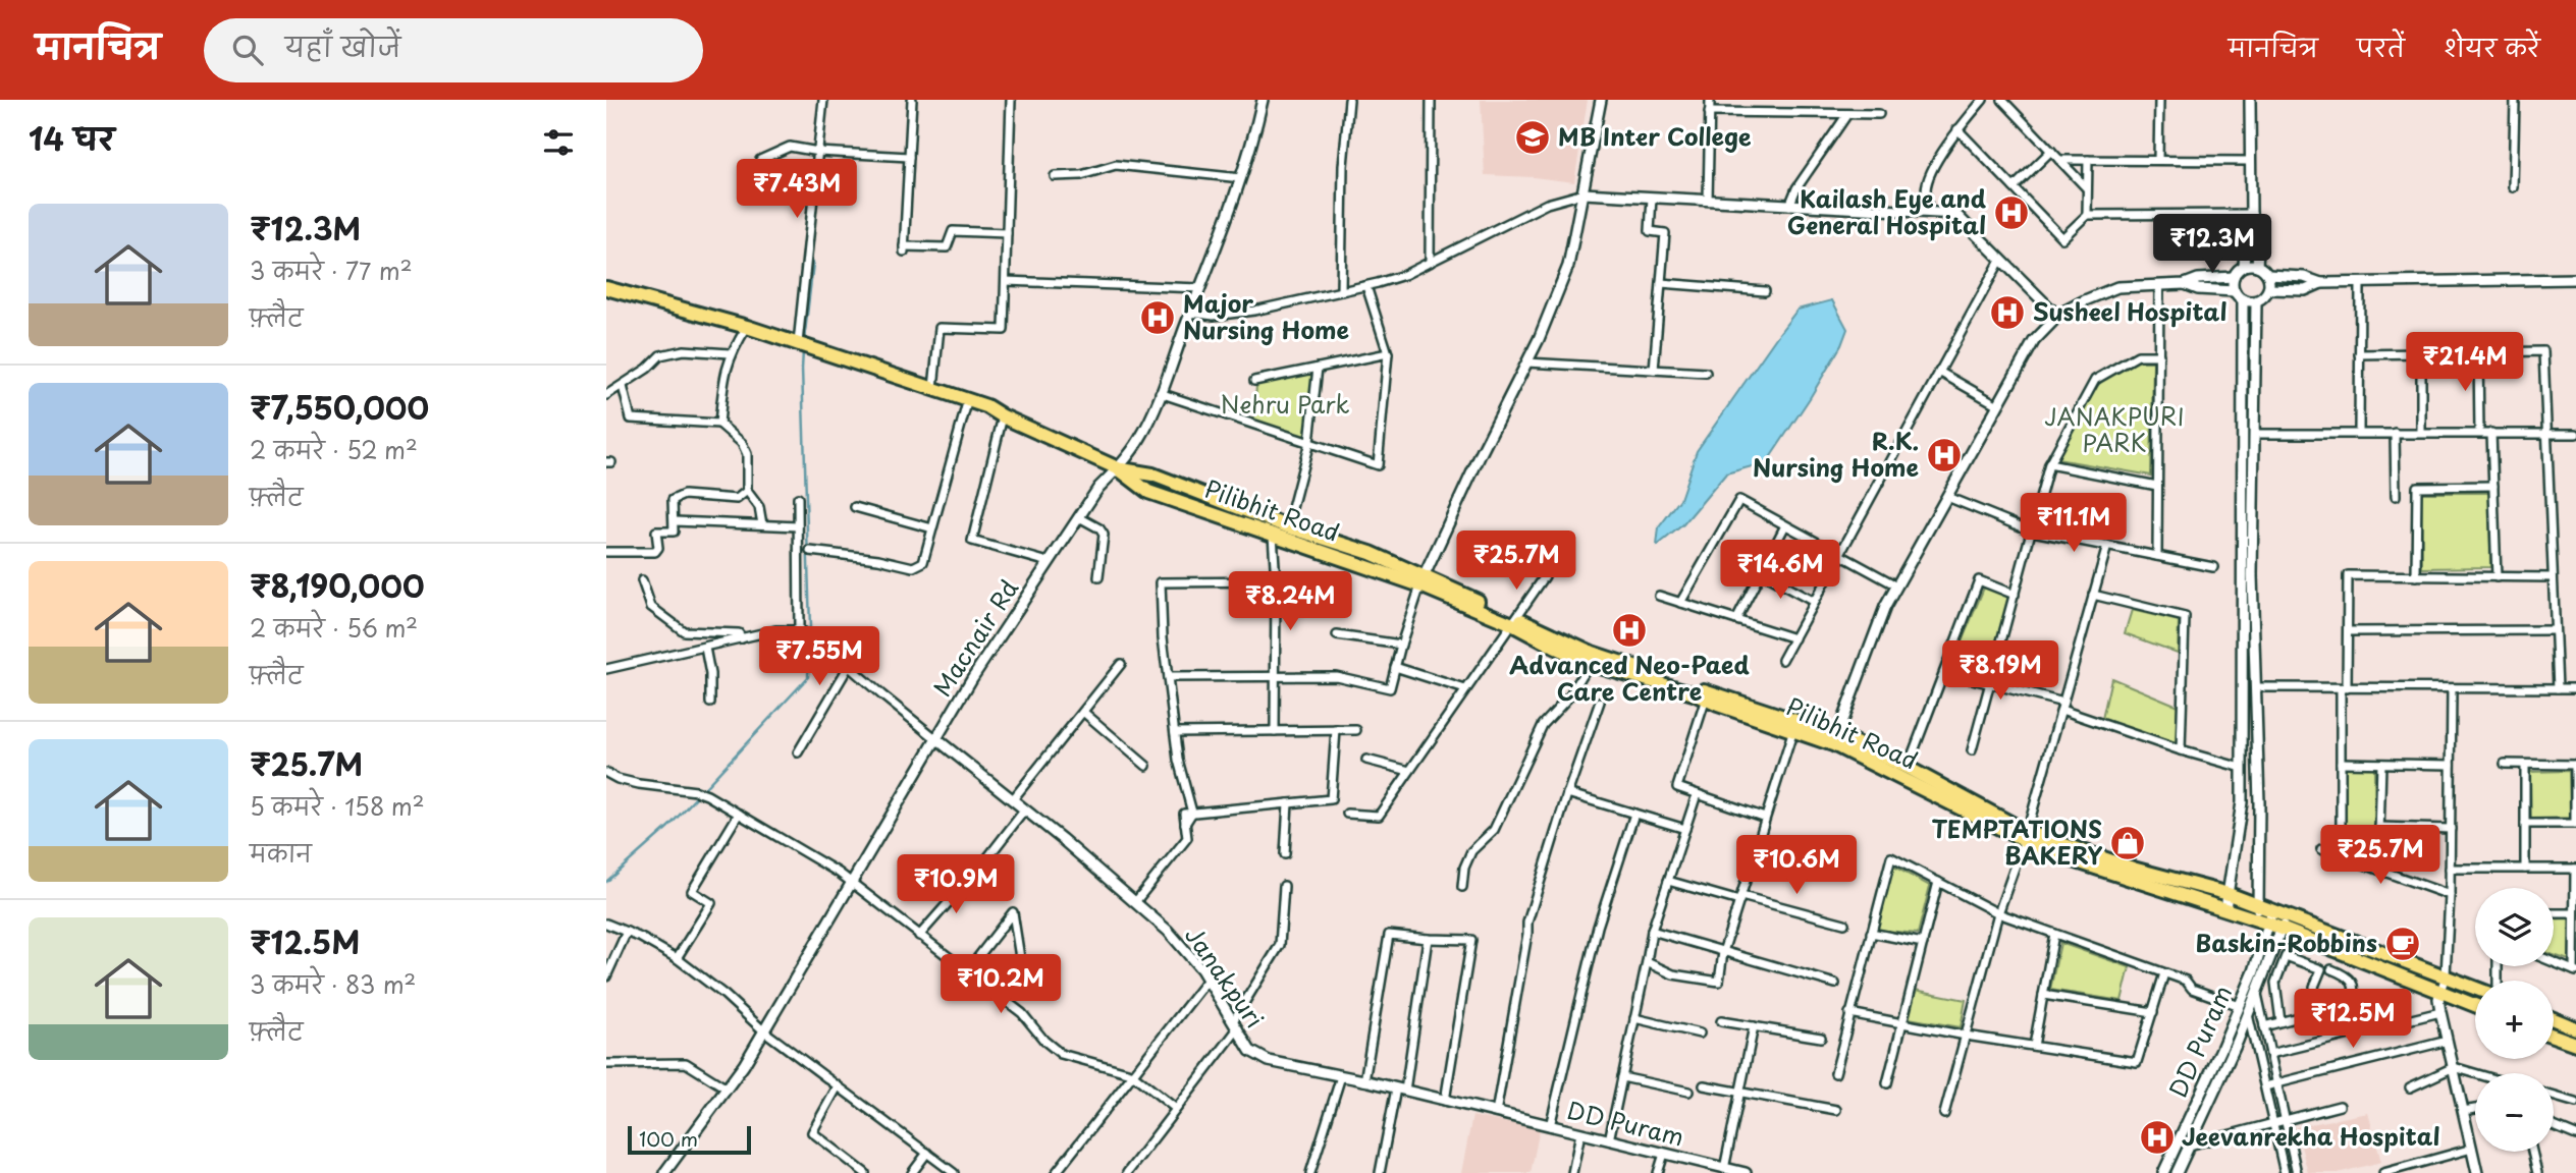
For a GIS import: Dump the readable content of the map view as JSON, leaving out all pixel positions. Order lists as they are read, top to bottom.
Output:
{
  "streets": {
    "highway": ["Pilibhit Road"],
    "street": ["Macnair Rd", "Janakpuri", "DD Puram"]
  },
  "crossings": [
    ["Pilibhit Road", "Macnair Rd"],
    ["Pilibhit Road", "DD Puram"],
    ["Macnair Rd", "Janakpuri"],
    ["Janakpuri", "DD Puram"]
  ],
  "parks": ["Nehru Park", "JANAKPURI PARK"],
  "places": {
    "school or university": ["MB Inter College"],
    "hospital": [
      "Kailash Eye and General Hospital",
      "Susheel Hospital",
      "Major Nursing Home",
      "R.K. Nursing Home",
      "Advanced Neo-Paed Care Centre",
      "Jeevanrekha Hospital"
    ],
    "shop": ["TEMPTATIONS BAKERY"],
    "cafe": ["Baskin-Robbins"]
  },
  "scale_bar": "100 m",
  "page": {
    "header": "मानचित्र",
    "search": "यहाँ खोजें",
    "nav": ["मानचित्र", "परतें", "शेयर करें"],
    "heading": "14 घर",
    "price": [
      "₹7.43M",
      "₹12.3M",
      "₹21.4M",
      "₹11.1M",
      "₹25.7M",
      "₹14.6M",
      "₹8.24M",
      "₹7.55M",
      "₹8.19M",
      "₹25.7M",
      "₹10.6M",
      "₹10.9M",
      "₹10.2M",
      "₹12.5M"
    ],
    "list": [
      {
        "name": "₹12.3M",
        "note": "3 कमरे · 77 m² · फ़्लैट"
      },
      {
        "name": "₹7,550,000",
        "note": "2 कमरे · 52 m² · फ़्लैट"
      },
      {
        "name": "₹8,190,000",
        "note": "2 कमरे · 56 m² · फ़्लैट"
      },
      {
        "name": "₹25.7M",
        "note": "5 कमरे · 158 m² · मकान"
      },
      {
        "name": "₹12.5M",
        "note": "3 कमरे · 83 m² · फ़्लैट"
      }
    ],
    "map_buttons": ["+", "−"],
    "scale": "100 m"
  }
}
